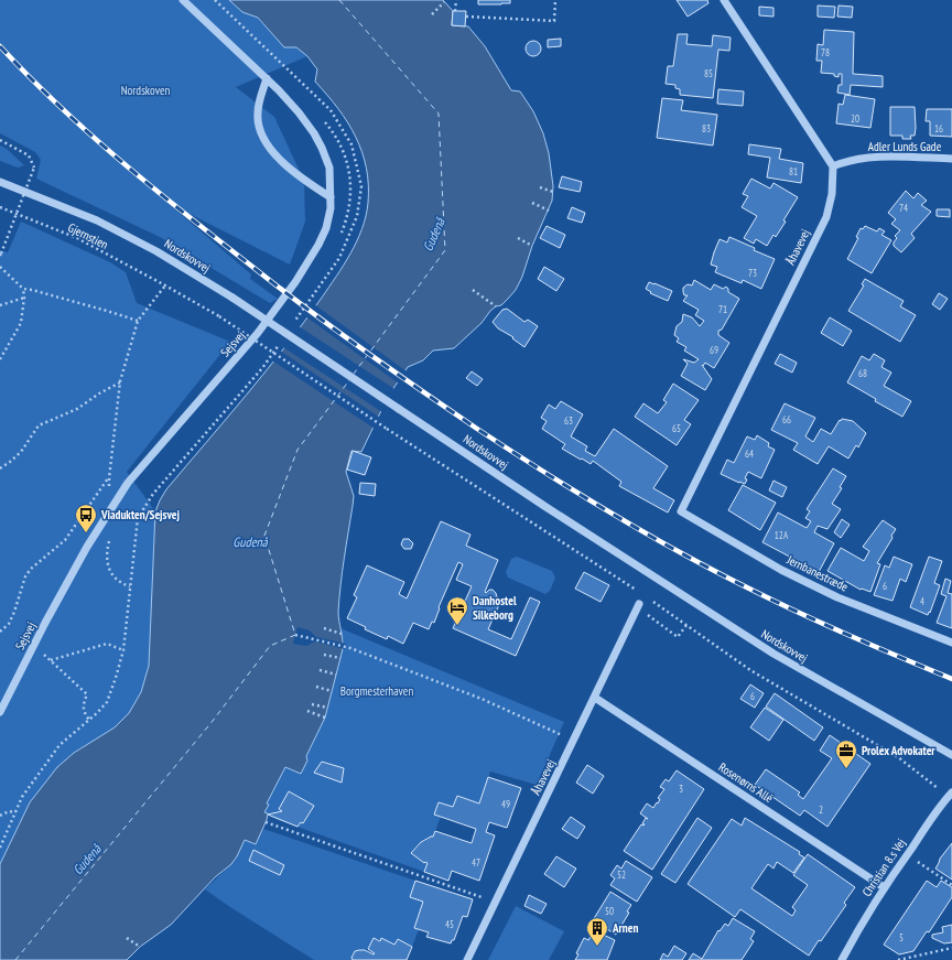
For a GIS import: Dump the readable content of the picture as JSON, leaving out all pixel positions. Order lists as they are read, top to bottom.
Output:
{
  "streets": {
    "street": [
      "Adler Lunds Gade",
      "Åhavevej",
      "Nordskovvej",
      "Sejsvej",
      "Jernbanestræde",
      "Rosenørns Allé",
      "Christian 8.s Vej"
    ],
    "path": ["Gjernstien"]
  },
  "crossings": [
    ["Adler Lunds Gade", "Åhavevej"],
    ["Åhavevej", "Jernbanestræde"],
    ["Åhavevej", "Rosenørns Allé"],
    ["Rosenørns Allé", "Christian 8.s Vej"]
  ],
  "water": ["Gudenå"],
  "parks": ["Nordskoven", "Borgmesterhaven"],
  "places": {
    "bus stop": ["Viadukten/Sejsvej"],
    "hotel": ["Danhostel Silkeborg"],
    "office": ["Prolex Advokater"],
    "building": ["Arnen"]
  },
  "house_numbers": [
    "78",
    "85",
    "20",
    "83",
    "16",
    "81",
    "74",
    "73",
    "71",
    "69",
    "68",
    "66",
    "63",
    "65",
    "64",
    "12A",
    "6",
    "4",
    "6",
    "3",
    "49",
    "2",
    "47",
    "52",
    "50",
    "45",
    "5"
  ]
}
